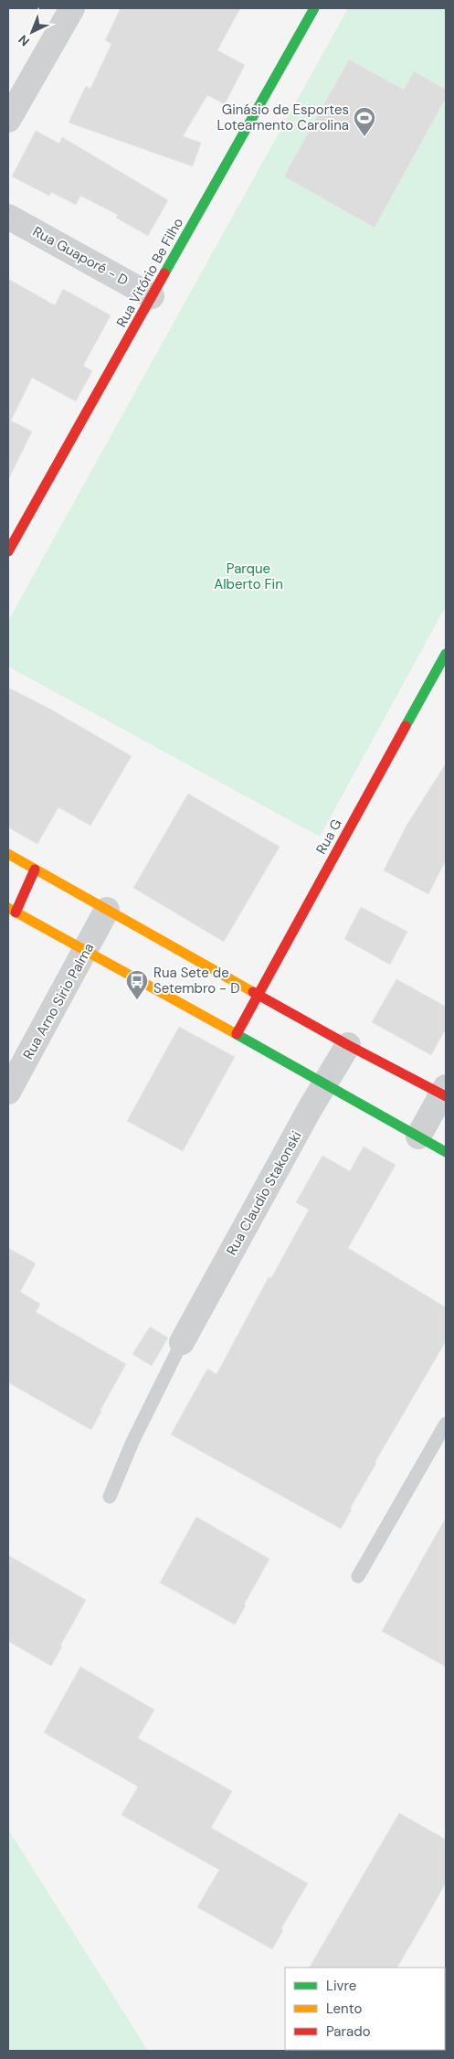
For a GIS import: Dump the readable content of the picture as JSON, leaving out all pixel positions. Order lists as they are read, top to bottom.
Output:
{
  "streets": {
    "street": [
      "Rua Guaporé - D",
      "Rua Vitório Be Filho",
      "Rua G",
      "Rua Arno Sirio Palma",
      "Rua Claudio Stakonski"
    ]
  },
  "crossings": [
    ["Rua Guaporé - D", "Rua Vitório Be Filho"]
  ],
  "parks": ["Parque Alberto Fin"],
  "places": {
    "sports": ["Ginásio de Esportes Loteamento Carolina"],
    "bus stop": ["Rua Sete de Setembro - D"]
  },
  "legend": ["Livre", "Lento", "Parado"],
  "north": "bottom left"
}
